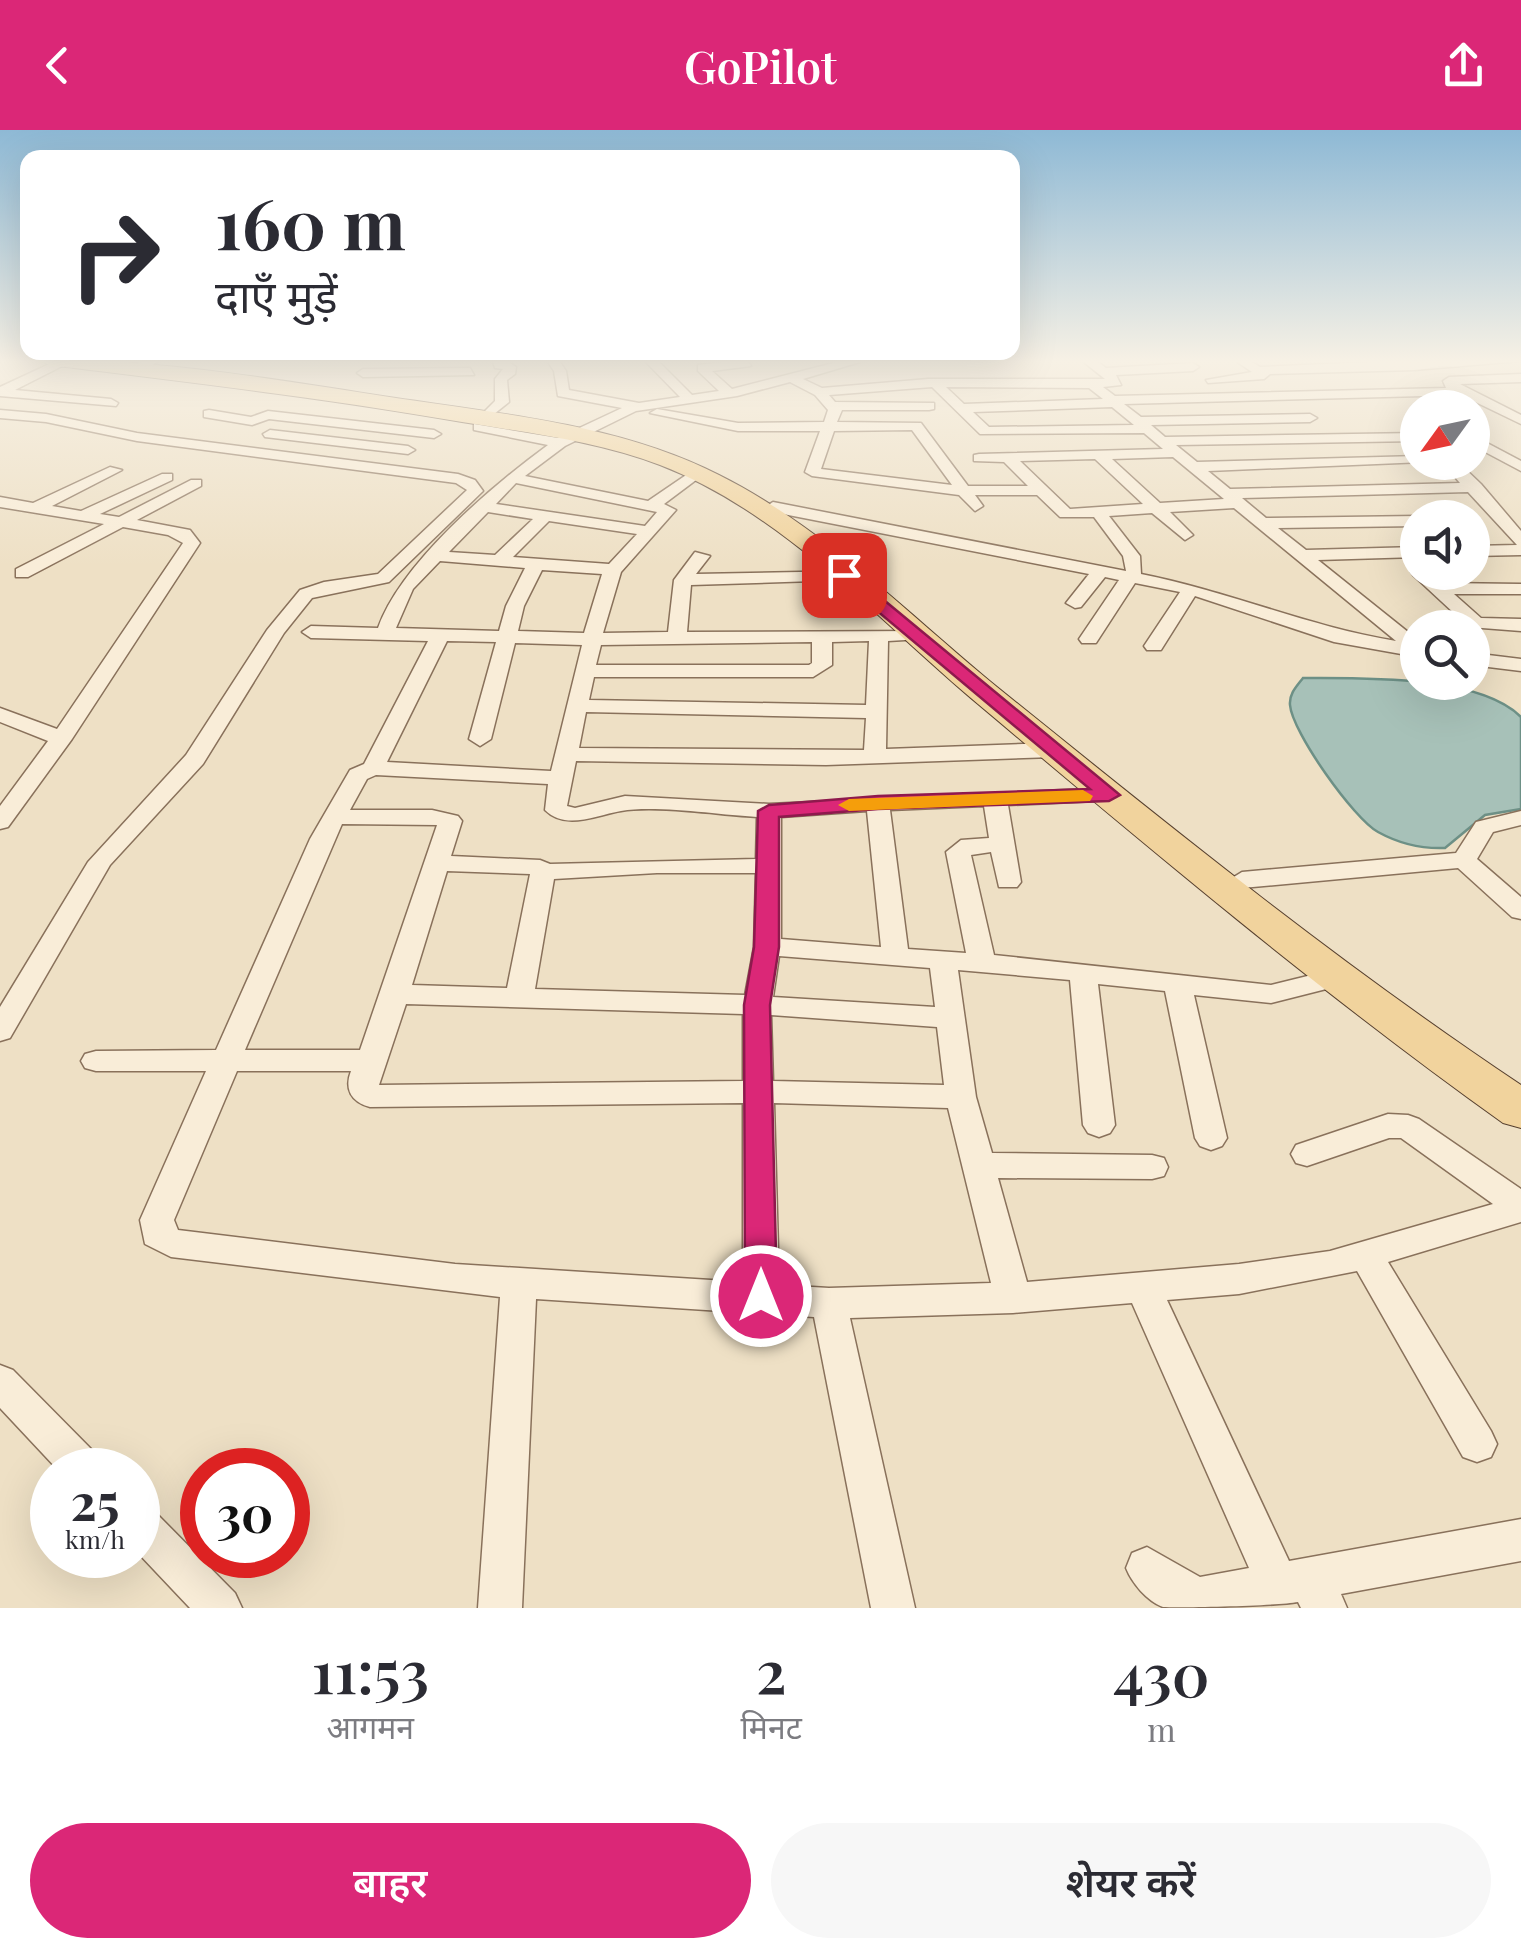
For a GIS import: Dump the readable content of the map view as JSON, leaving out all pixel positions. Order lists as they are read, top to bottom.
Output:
{
  "north": "bottom left",
  "page": {
    "header": "GoPilot",
    "turn": ["160 m", "दाएँ मुड़ें"],
    "speed": "25 km/h",
    "limit": "30",
    "eta": [
      "11:53",
      "आगमन",
      "2",
      "मिनट",
      "430",
      "m"
    ],
    "buttons": ["बाहर", "शेयर करें"]
  }
}
